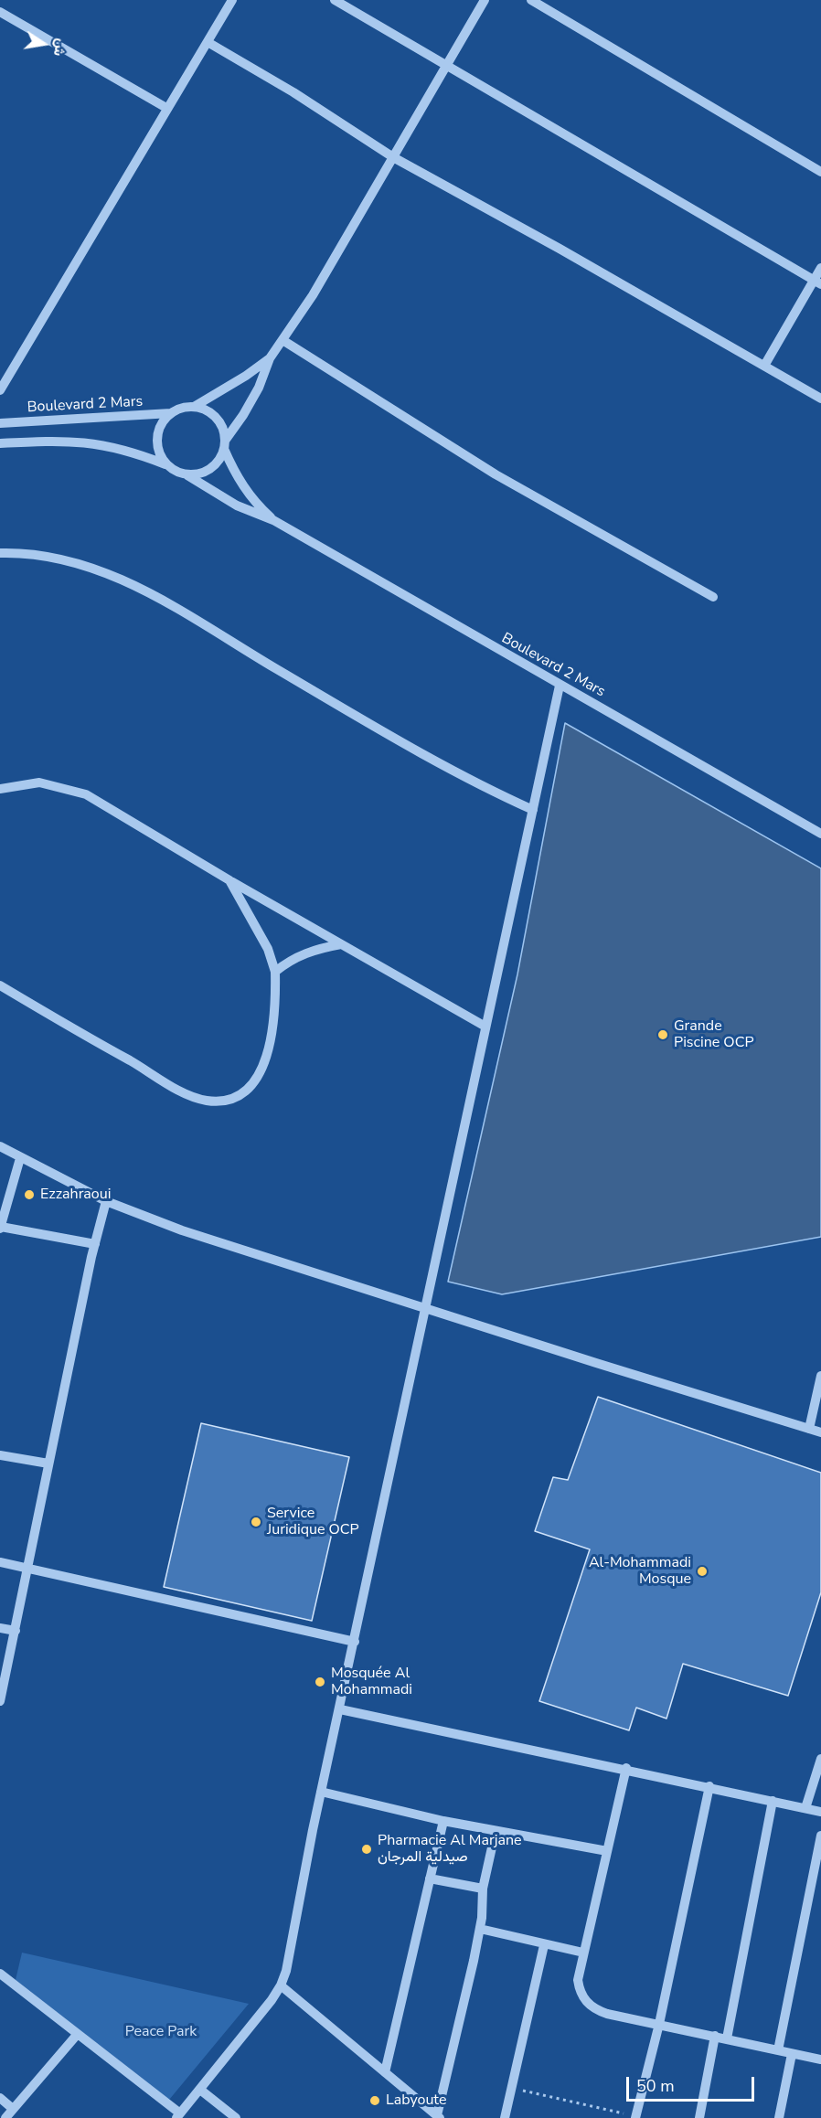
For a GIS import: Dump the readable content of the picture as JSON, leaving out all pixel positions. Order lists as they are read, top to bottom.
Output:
{
  "streets": {
    "street": ["Boulevard 2 Mars"]
  },
  "parks": ["Peace Park"],
  "places": [
    "Grande Piscine OCP",
    "Ezzahraoui",
    "Service Juridique OCP",
    "Al-Mohammadi Mosque",
    "Mosquée Al Mohammadi",
    "Pharmacie Al Marjane صيدلية المرجان",
    "Labyoute"
  ],
  "scale_bar": "50 m",
  "north": "right"
}
